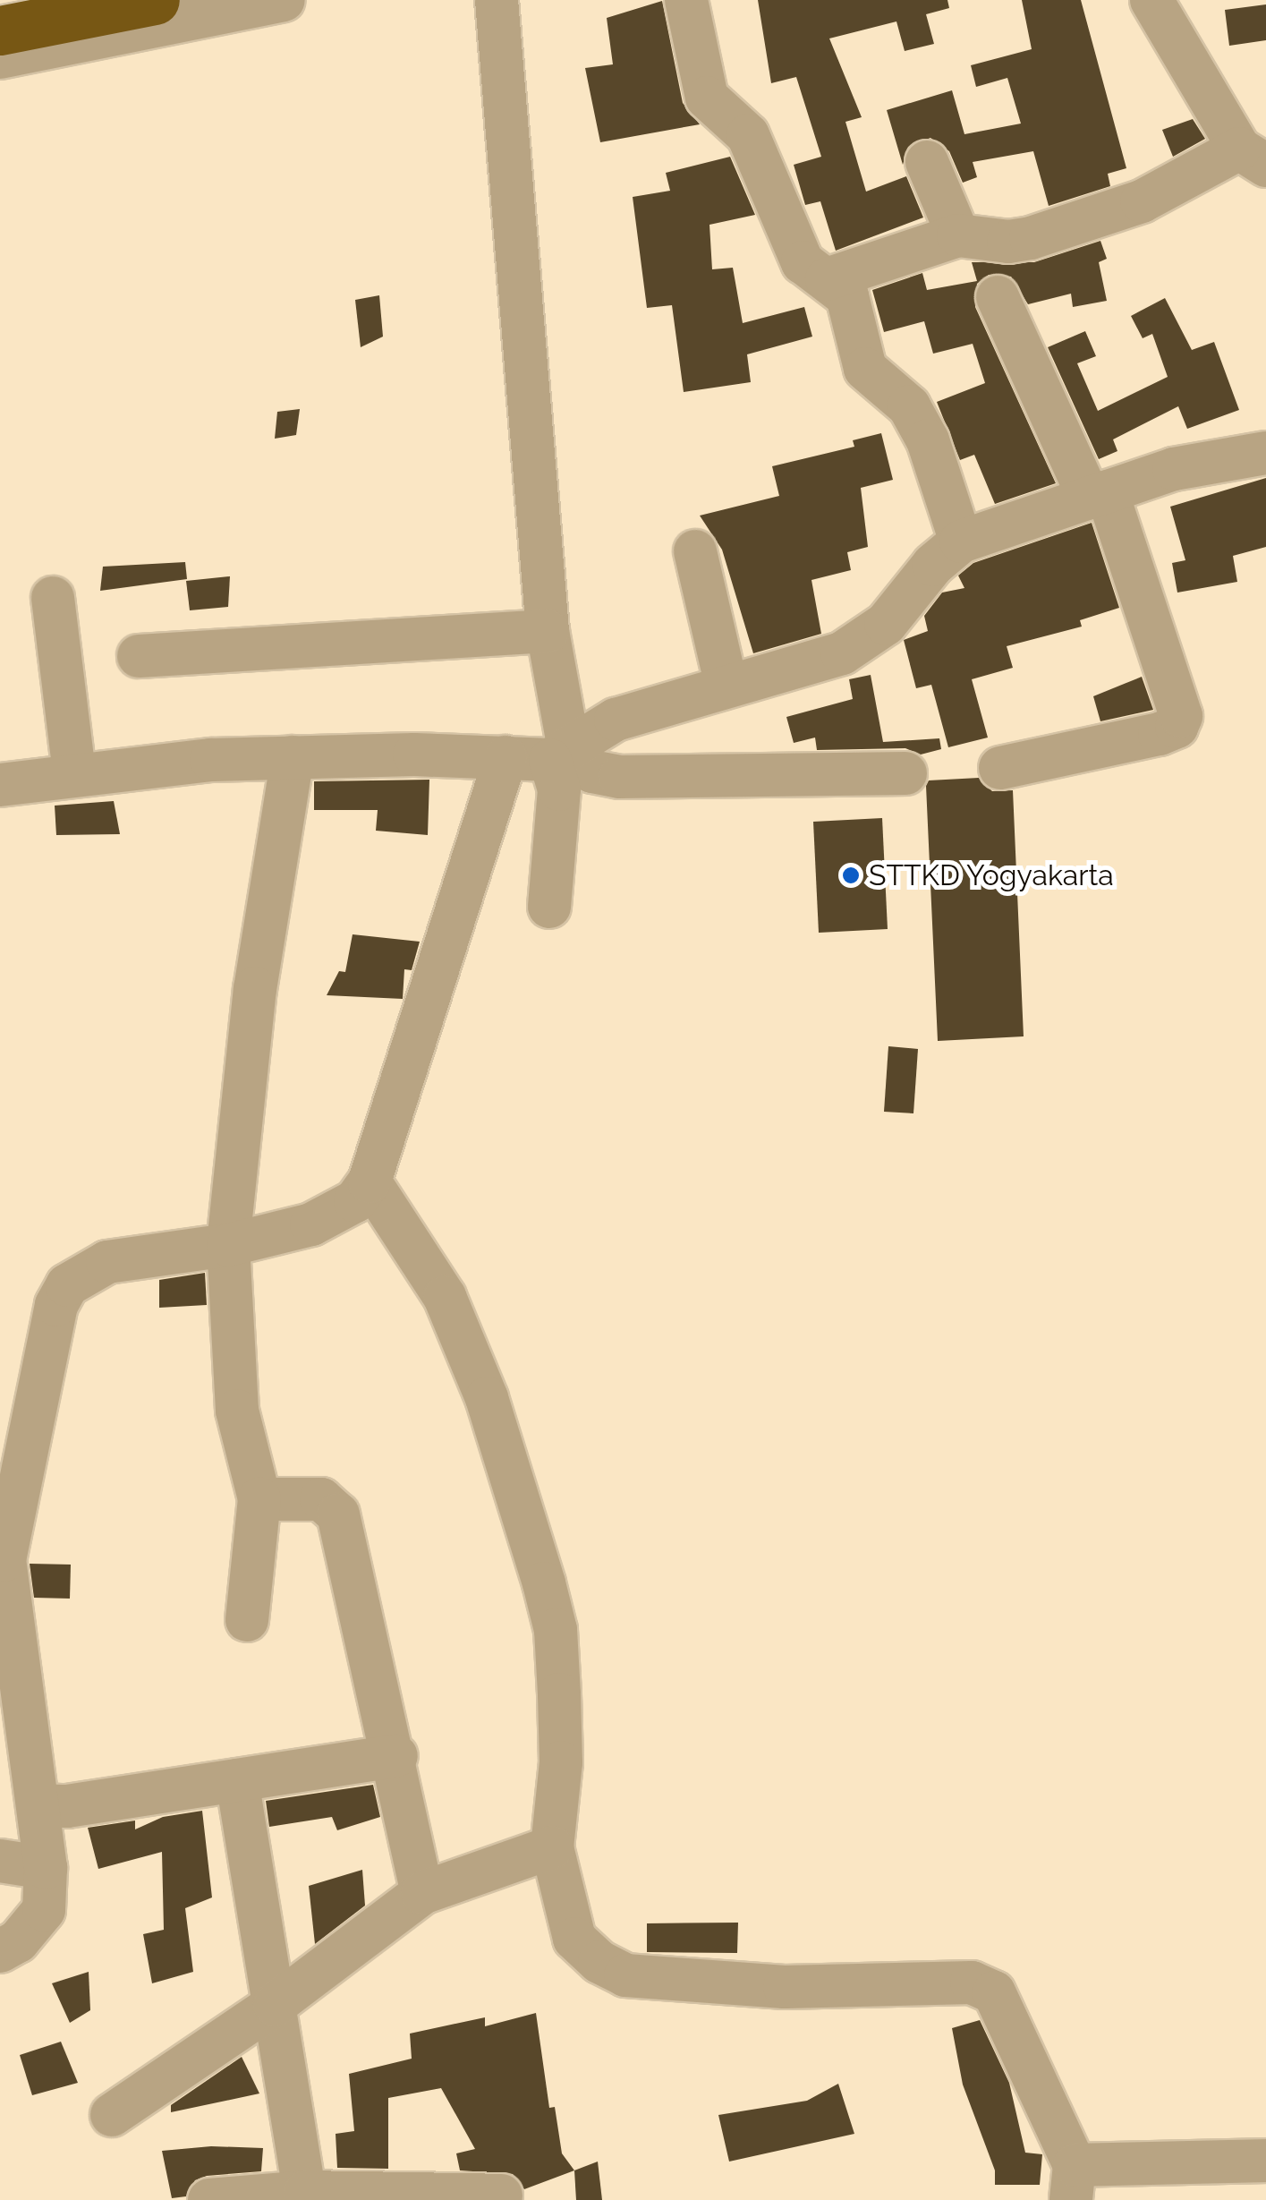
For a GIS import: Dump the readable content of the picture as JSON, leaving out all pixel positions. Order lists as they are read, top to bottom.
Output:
{
  "places": ["STTKD Yogyakarta"]
}
